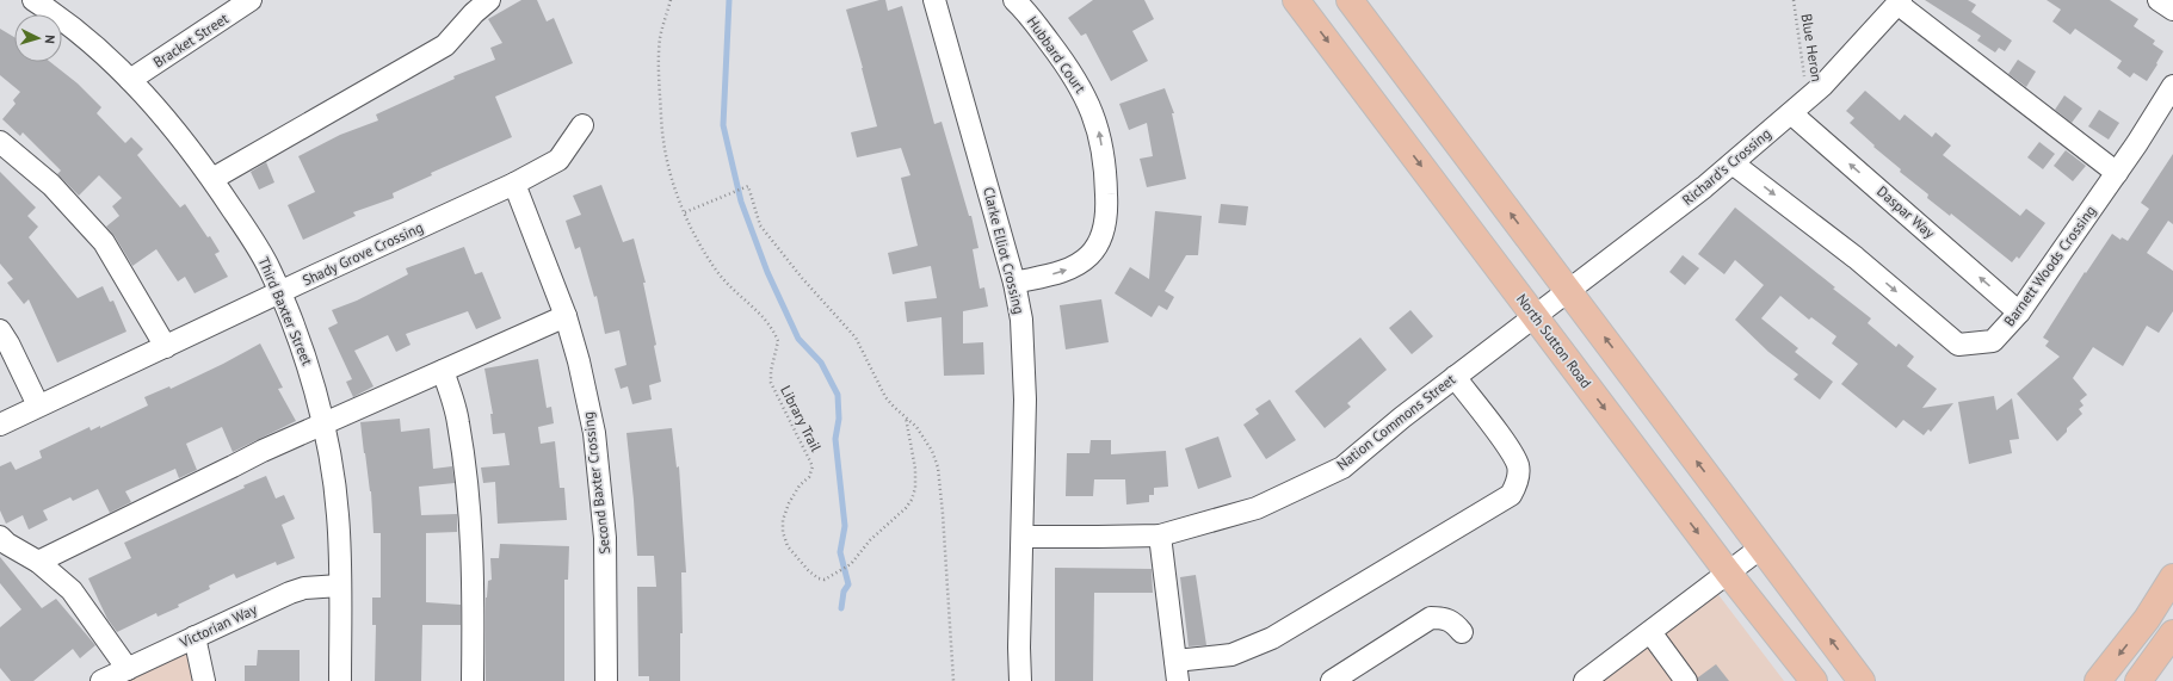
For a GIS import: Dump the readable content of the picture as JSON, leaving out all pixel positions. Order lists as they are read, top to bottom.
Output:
{
  "streets": {
    "main road": ["North Sutton Road"],
    "street": [
      "Bracket Street",
      "Hubbard Court",
      "Richard's Crossing",
      "Daspar Way",
      "Clarke Elliot Crossing",
      "Shady Grove Crossing",
      "Barnett Woods Crossing",
      "Third Baxter Street",
      "Nation Commons Street",
      "Second Baxter Crossing",
      "Victorian Way"
    ],
    "path": ["Blue Heron", "Library Trail"]
  },
  "crossings": [
    ["Bracket Street", "Third Baxter Street"],
    ["Blue Heron", "Richard's Crossing"],
    ["Hubbard Court", "Clarke Elliot Crossing"],
    ["Richard's Crossing", "Daspar Way"],
    ["Richard's Crossing", "Barnett Woods Crossing"],
    ["Richard's Crossing", "North Sutton Road"],
    ["Richard's Crossing", "Nation Commons Street"],
    ["Daspar Way", "Barnett Woods Crossing"],
    ["Clarke Elliot Crossing", "Nation Commons Street"],
    ["Shady Grove Crossing", "Third Baxter Street"],
    ["Shady Grove Crossing", "Second Baxter Crossing"],
    ["Third Baxter Street", "Victorian Way"],
    ["North Sutton Road", "Nation Commons Street"]
  ],
  "one_way": ["Barnett Woods Crossing"],
  "north": "right"
}
